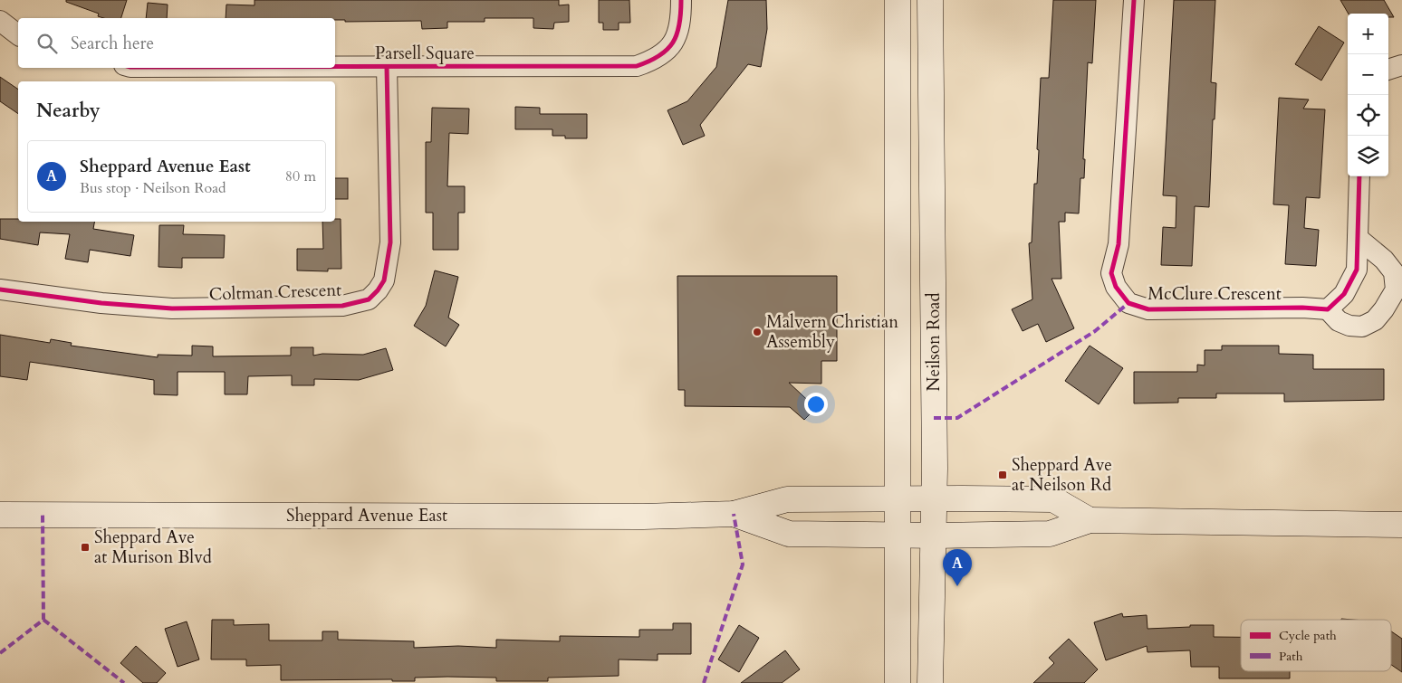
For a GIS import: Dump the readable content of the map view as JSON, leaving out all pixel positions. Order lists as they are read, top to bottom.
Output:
{
  "streets": {
    "main road": ["Neilson Road", "Sheppard Avenue East"],
    "street": ["Parsell Square", "Coltman Crescent", "McClure Crescent"]
  },
  "crossings": [
    ["Parsell Square", "Coltman Crescent"],
    ["Neilson Road", "Sheppard Avenue East"]
  ],
  "places": {
    "other": ["Malvern Christian Assembly"],
    "transit": ["Sheppard Ave at Neilson Rd", "Sheppard Ave at Murison Blvd"]
  },
  "legend": ["Cycle path", "Path"],
  "page": {
    "map_buttons": ["+", "−"],
    "search": "Search here",
    "heading": "Nearby",
    "list": [
      {
        "mark": "A",
        "name": "Sheppard Avenue East",
        "note": "Bus stop · Neilson Road",
        "value": "80 m"
      }
    ],
    "pins": "A"
  }
}
